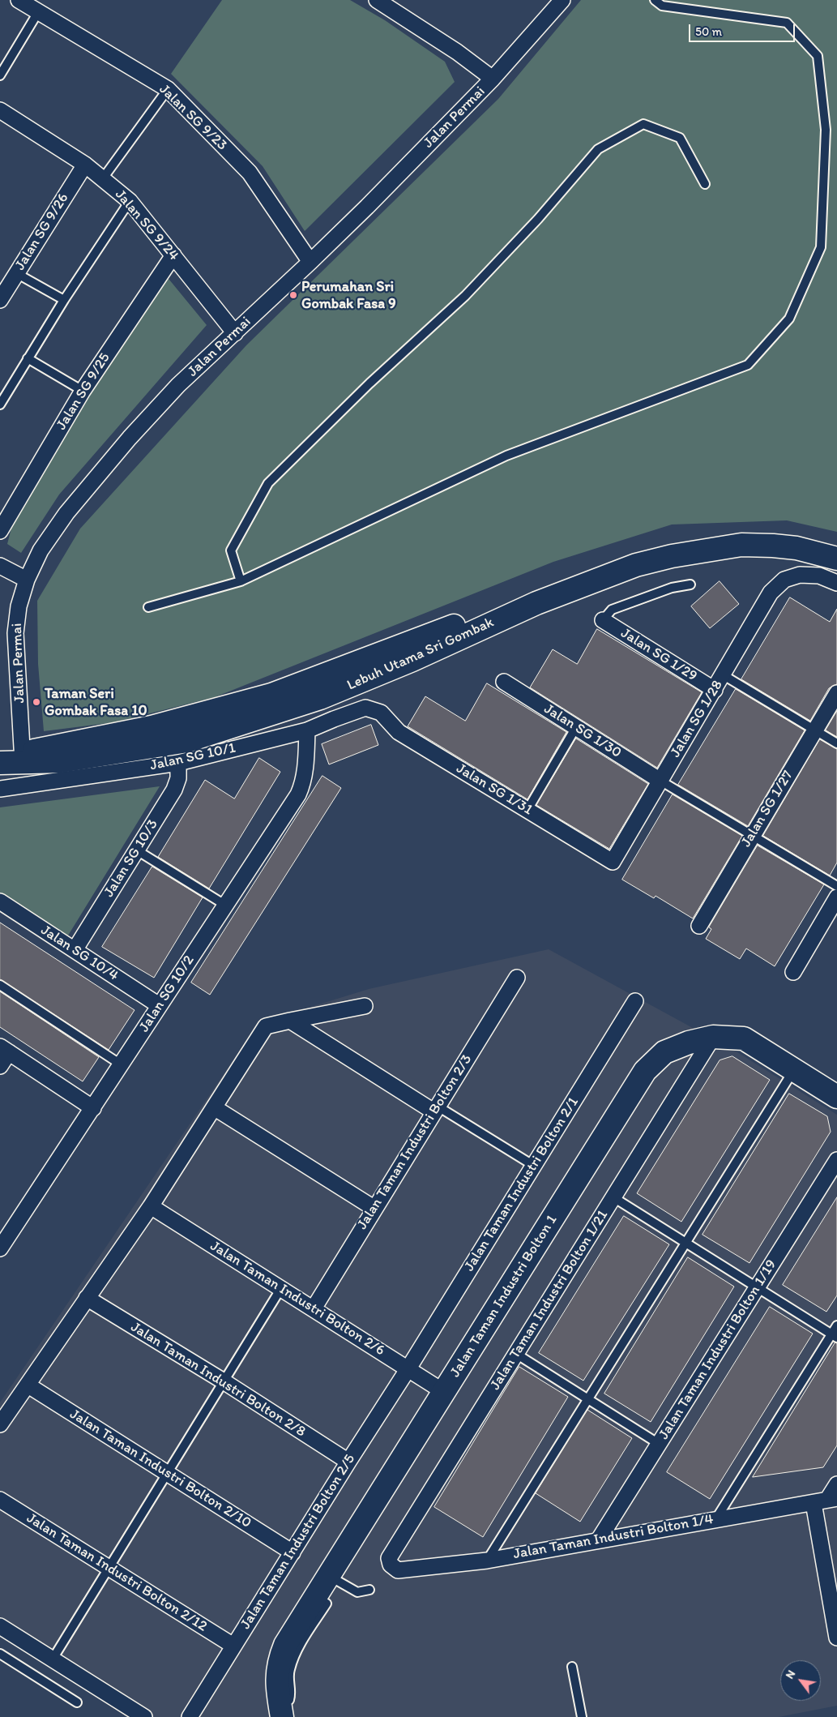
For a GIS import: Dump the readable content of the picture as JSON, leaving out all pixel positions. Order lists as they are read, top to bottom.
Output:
{
  "streets": {
    "street": [
      "Jalan SG 9/23",
      "Jalan Permai",
      "Jalan SG 9/24",
      "Jalan SG 9/26",
      "Jalan SG 9/25",
      "Lebuh Utama Sri Gombak",
      "Jalan SG 1/29",
      "Jalan SG 1/28",
      "Jalan SG 1/30",
      "Jalan SG 10/1",
      "Jalan SG 1/31",
      "Jalan SG 1/27",
      "Jalan SG 10/3",
      "Jalan SG 10/4",
      "Jalan SG 10/2",
      "Jalan Taman Industri Bolton 2/3",
      "Jalan Taman Industri Bolton 2/1",
      "Jalan Taman Industri Bolton 1",
      "Jalan Taman Industri Bolton 2/6",
      "Jalan Taman Industri Bolton 1/21",
      "Jalan Taman Industri Bolton 1/19",
      "Jalan Taman Industri Bolton 2/8",
      "Jalan Taman Industri Bolton 2/10",
      "Jalan Taman Industri Bolton 1/4",
      "Jalan Taman Industri Bolton 2/5",
      "Jalan Taman Industri Bolton 2/12"
    ]
  },
  "crossings": [
    ["Jalan SG 9/23", "Jalan Permai"],
    ["Jalan Permai", "Jalan SG 9/24"],
    ["Jalan Permai", "Lebuh Utama Sri Gombak"],
    ["Jalan SG 9/24", "Jalan SG 9/26"],
    ["Jalan SG 9/24", "Jalan SG 9/25"],
    ["Jalan SG 1/29", "Jalan SG 1/28"],
    ["Jalan SG 1/28", "Jalan SG 1/30"],
    ["Jalan SG 1/28", "Jalan SG 1/31"],
    ["Jalan SG 10/1", "Jalan SG 1/31"],
    ["Jalan SG 10/1", "Jalan SG 10/3"],
    ["Jalan SG 10/1", "Jalan SG 10/2"],
    ["Jalan SG 10/3", "Jalan SG 10/4"],
    ["Jalan SG 10/4", "Jalan SG 10/2"],
    ["Jalan Taman Industri Bolton 2/3", "Jalan Taman Industri Bolton 2/6"],
    ["Jalan Taman Industri Bolton 2/1", "Jalan Taman Industri Bolton 2/6"],
    ["Jalan Taman Industri Bolton 2/1", "Jalan Taman Industri Bolton 2/5"],
    ["Jalan Taman Industri Bolton 1", "Jalan Taman Industri Bolton 2/6"],
    ["Jalan Taman Industri Bolton 1", "Jalan Taman Industri Bolton 1/21"],
    ["Jalan Taman Industri Bolton 2/6", "Jalan Taman Industri Bolton 2/5"],
    ["Jalan Taman Industri Bolton 1/21", "Jalan Taman Industri Bolton 1/4"],
    ["Jalan Taman Industri Bolton 1/19", "Jalan Taman Industri Bolton 1/4"],
    ["Jalan Taman Industri Bolton 2/8", "Jalan Taman Industri Bolton 2/5"],
    ["Jalan Taman Industri Bolton 2/10", "Jalan Taman Industri Bolton 2/5"],
    ["Jalan Taman Industri Bolton 2/5", "Jalan Taman Industri Bolton 2/12"]
  ],
  "places": ["Perumahan Sri Gombak Fasa 9", "Taman Seri Gombak Fasa 10"],
  "scale_bar": "50 m",
  "north": "top left"
}
